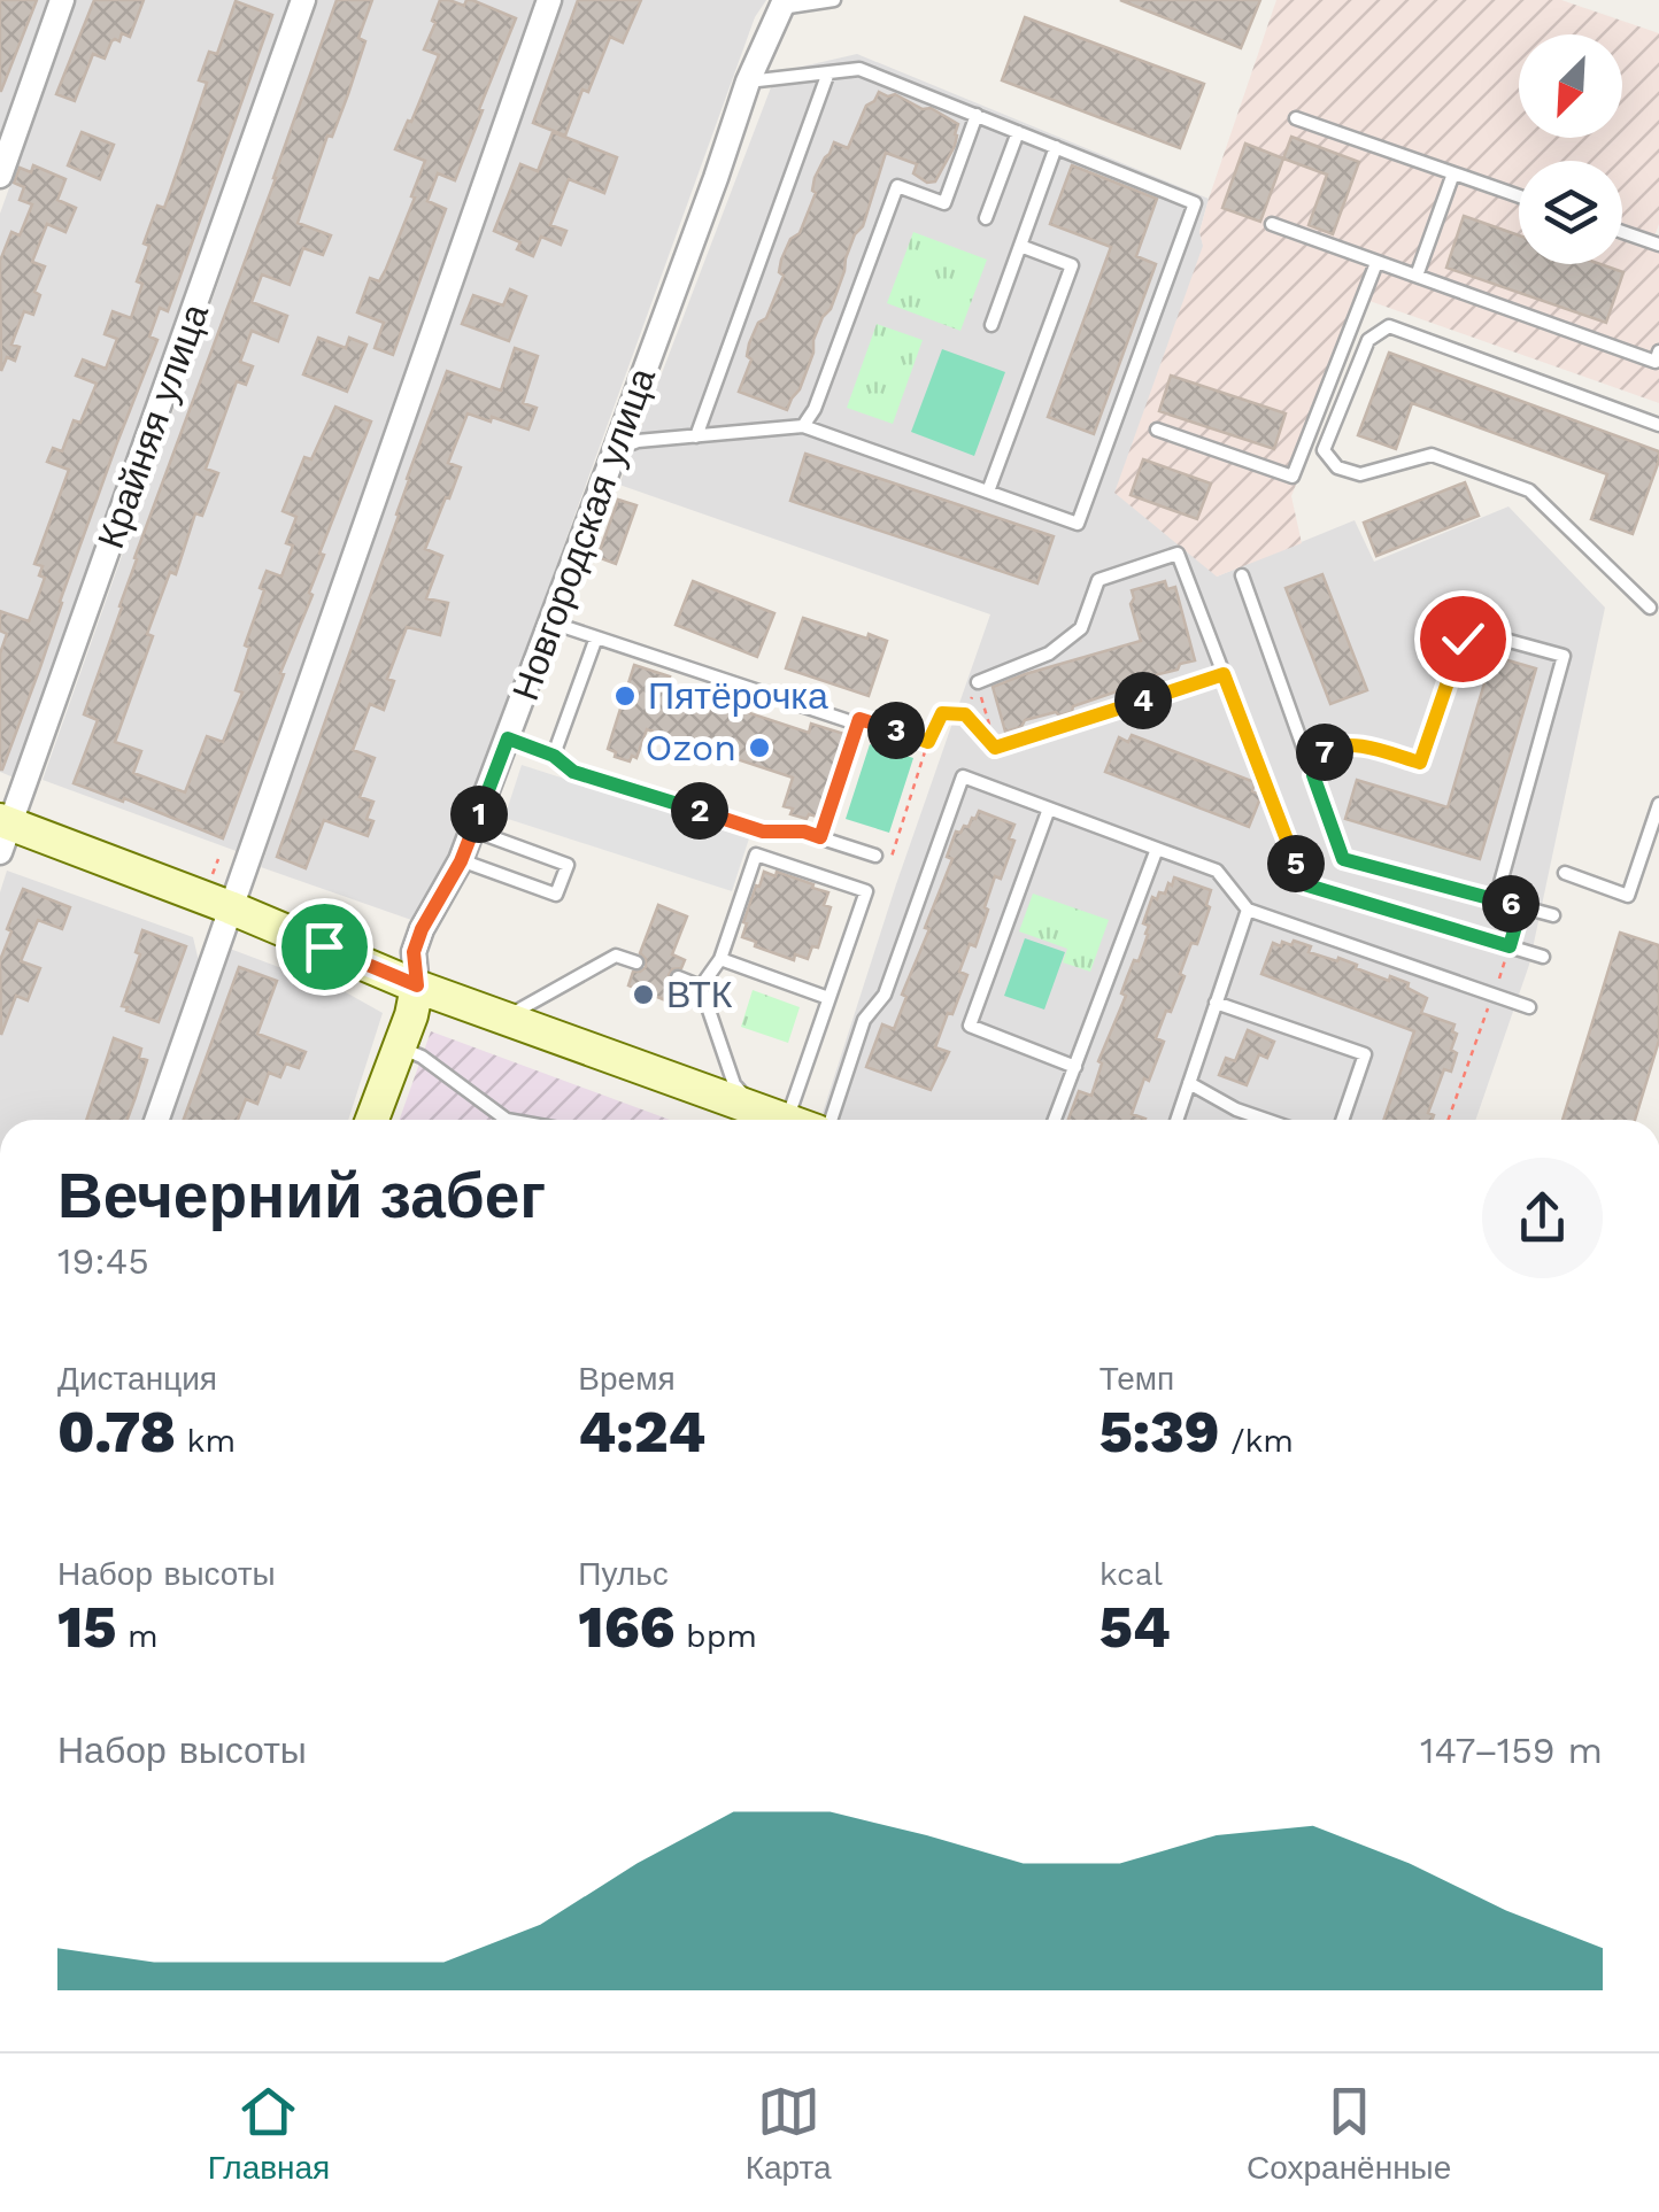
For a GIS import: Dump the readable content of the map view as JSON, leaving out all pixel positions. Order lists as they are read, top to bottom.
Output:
{
  "streets": {
    "main road": ["Новгородская улица"],
    "street": ["Крайняя улица"]
  },
  "places": ["Пятёрочка", "Ozon", "ВТК"],
  "north": "bottom left",
  "page": {
    "pins": [
      "4",
      "3",
      "7",
      "2",
      "1",
      "5",
      "6"
    ],
    "heading": ["Вечерний забег", "19:45"],
    "stats": [
      ["Дистанция", "0.78 km"],
      ["Время", "4:24"],
      ["Темп", "5:39 /km"],
      ["Набор высоты", "15 m"],
      ["Пульс", "166 bpm"],
      ["kcal", "54"]
    ],
    "chart": ["Набор высоты", "147–159 m"],
    "tabs": ["Главная", "Карта", "Сохранённые"]
  }
}
